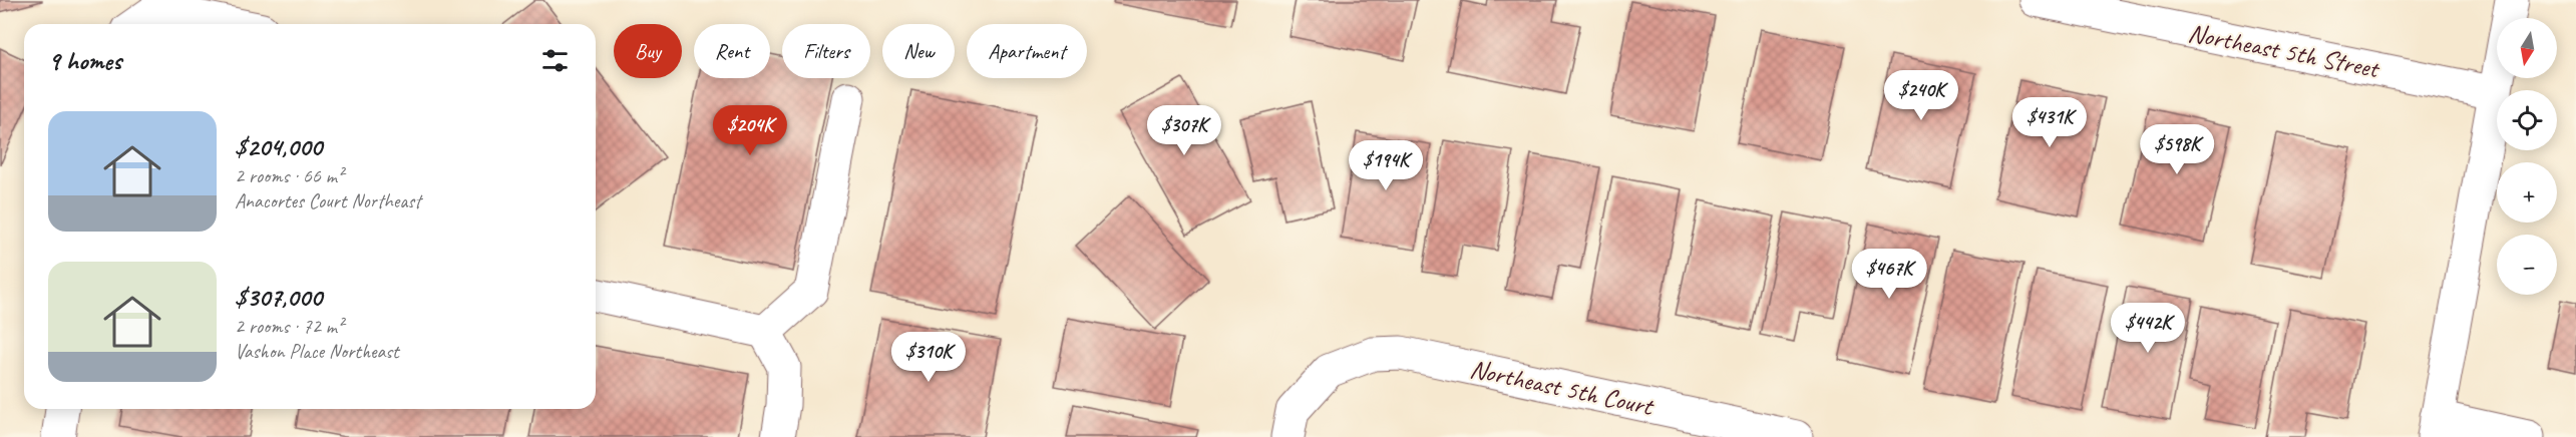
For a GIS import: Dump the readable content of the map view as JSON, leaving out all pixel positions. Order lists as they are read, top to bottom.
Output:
{
  "streets": {
    "street": ["Northeast 5th Street", "Northeast 5th Court"]
  },
  "north": "bottom",
  "page": {
    "map_buttons": ["+", "−"],
    "chip": [
      "Buy",
      "Rent",
      "Filters",
      "New",
      "Apartment"
    ],
    "heading": "9 homes",
    "price": [
      "$240K",
      "$431K",
      "$204K",
      "$307K",
      "$598K",
      "$194K",
      "$467K",
      "$442K",
      "$310K"
    ],
    "list": [
      {
        "name": "$204,000",
        "note": "2 rooms · 66 m² · Anacortes Court Northeast"
      },
      {
        "name": "$307,000",
        "note": "2 rooms · 72 m² · Vashon Place Northeast"
      }
    ]
  }
}
